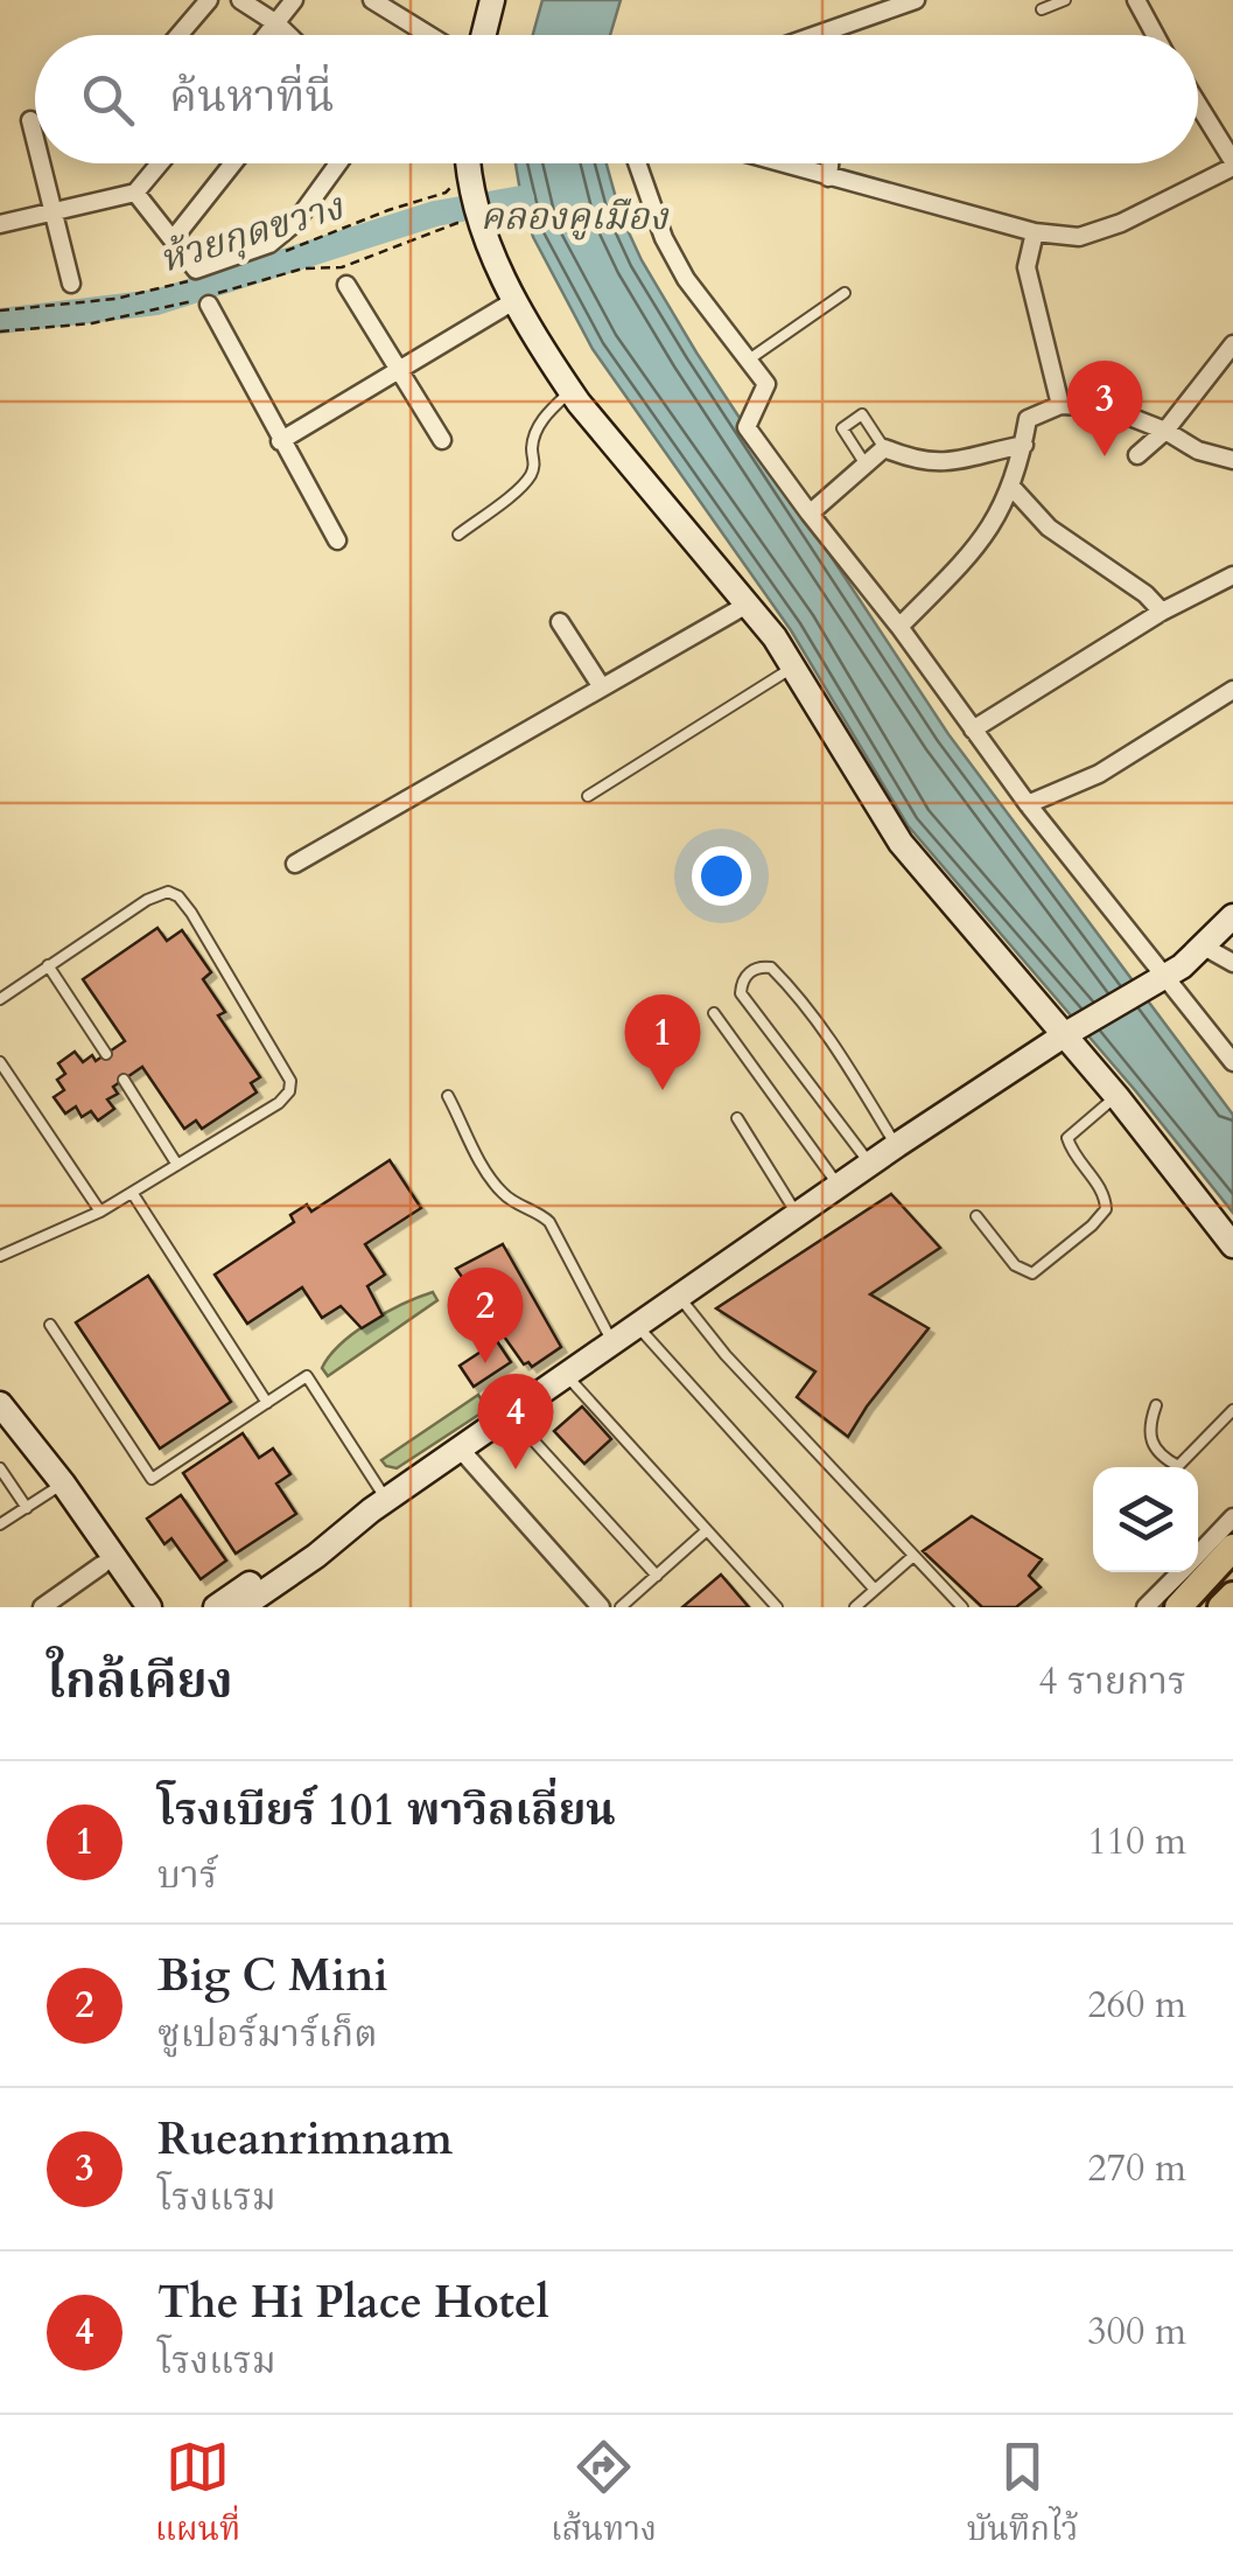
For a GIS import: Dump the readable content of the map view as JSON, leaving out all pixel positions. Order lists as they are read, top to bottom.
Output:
{
  "water": ["คลองคูเมือง", "ห้วยกุดขวาง"],
  "page": {
    "search": "ค้นหาที่นี่",
    "pins": [
      "3",
      "1",
      "2",
      "4"
    ],
    "heading": ["ใกล้เคียง", "4 รายการ"],
    "list": [
      {
        "mark": "1",
        "name": "โรงเบียร์ 101 พาวิลเลี่ยน",
        "note": "บาร์",
        "value": "110 m"
      },
      {
        "mark": "2",
        "name": "Big C Mini",
        "note": "ซูเปอร์มาร์เก็ต",
        "value": "260 m"
      },
      {
        "mark": "3",
        "name": "Rueanrimnam",
        "note": "โรงแรม",
        "value": "270 m"
      },
      {
        "mark": "4",
        "name": "The Hi Place Hotel",
        "note": "โรงแรม",
        "value": "300 m"
      }
    ],
    "nav": ["แผนที่", "เส้นทาง", "บันทึกไว้"]
  }
}
